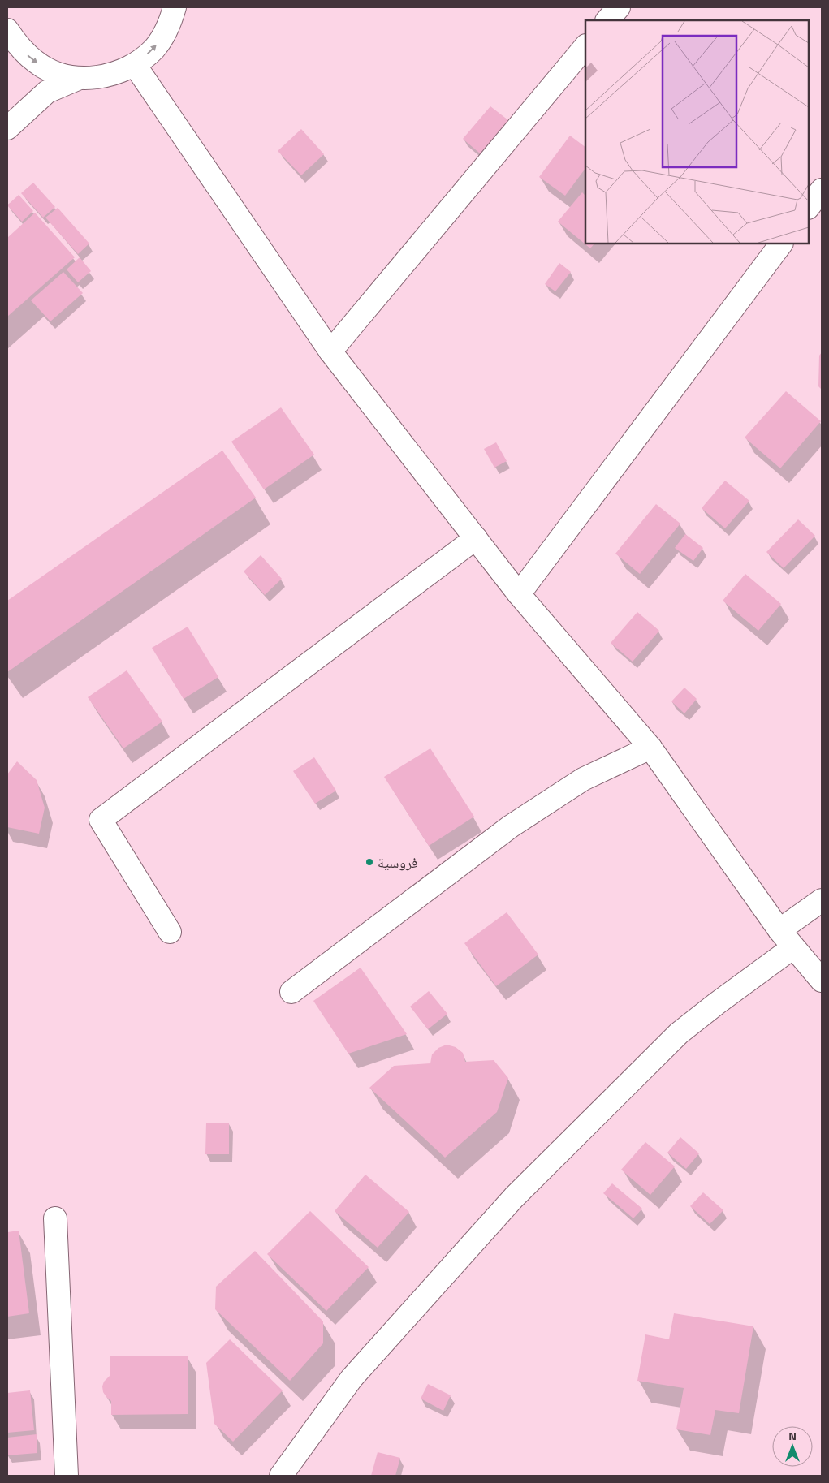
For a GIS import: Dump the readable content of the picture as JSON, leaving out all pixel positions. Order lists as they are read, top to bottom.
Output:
{
  "places": ["فروسية"],
  "north": "top"
}
